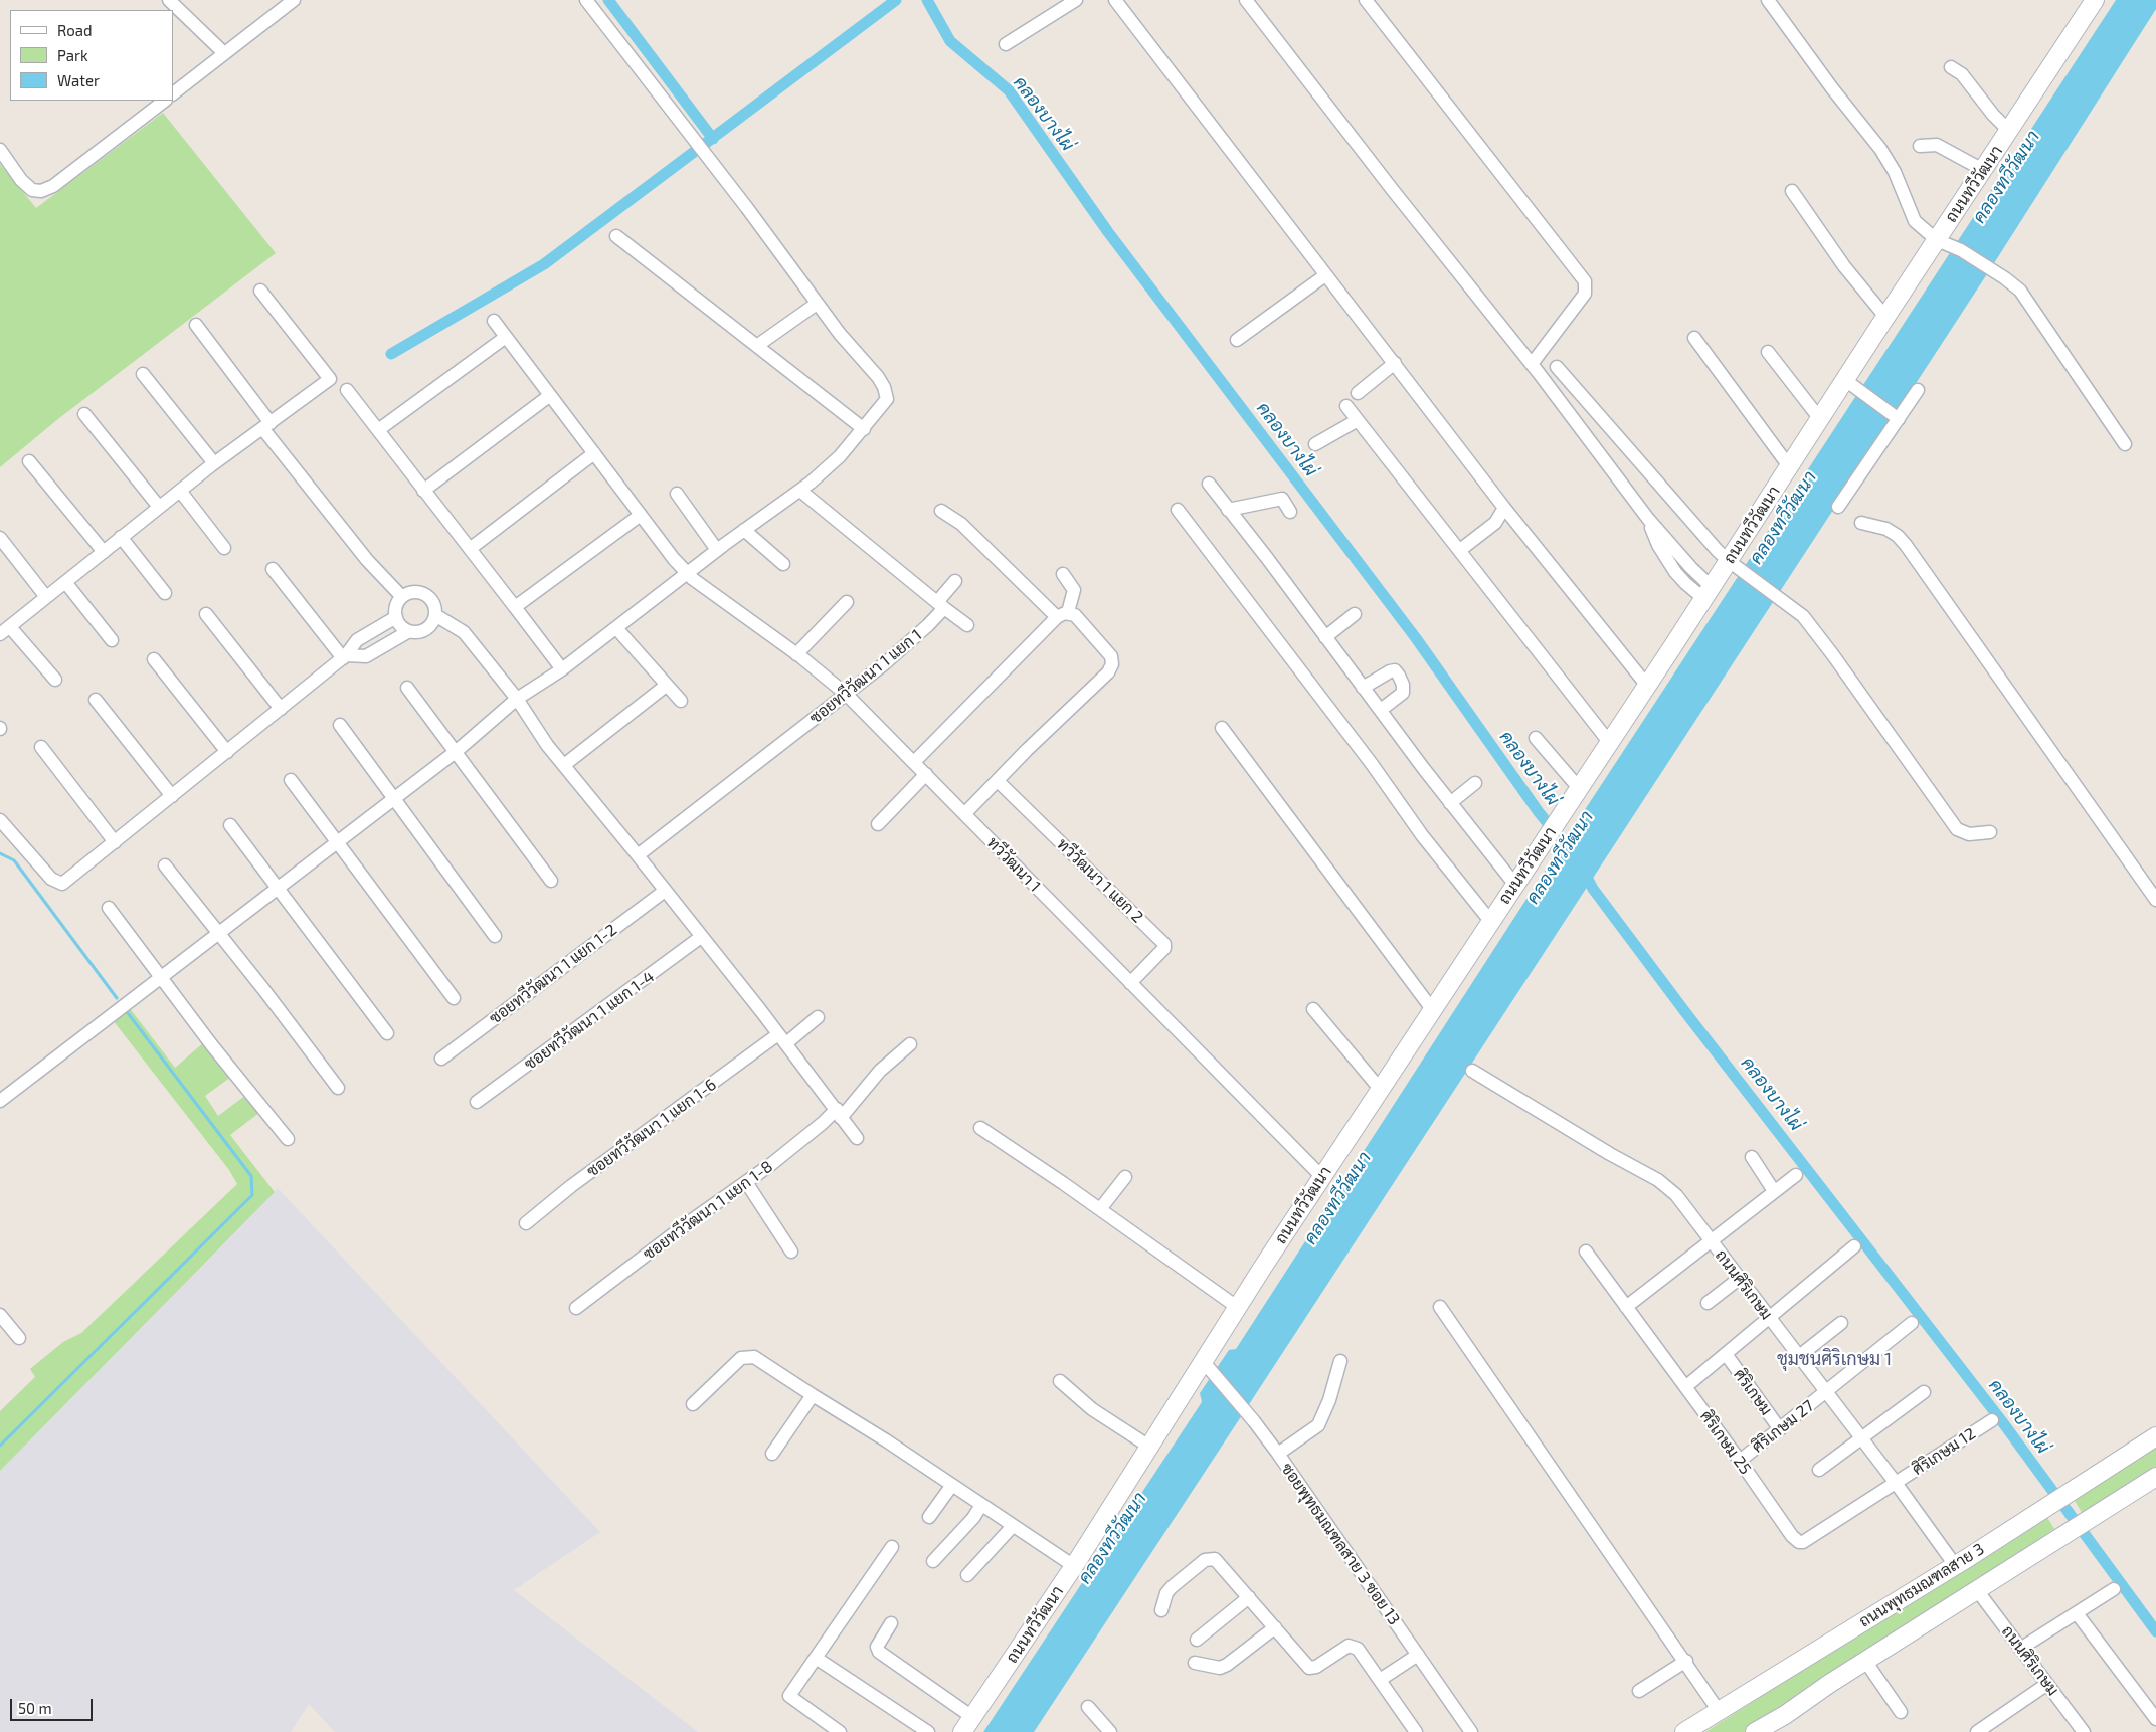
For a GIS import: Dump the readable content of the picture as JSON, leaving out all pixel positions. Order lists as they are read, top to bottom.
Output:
{
  "streets": {
    "main road": ["ถนนทวีวัฒนา", "ถนนพุทธมณฑลสาย 3"],
    "street": [
      "ซอยทวีวัฒนา 1 แยก 1",
      "ทวีวัฒนา 1",
      "ทวีวัฒนา 1 แยก 2",
      "ซอยทวีวัฒนา 1 แยก 1-2",
      "ซอยทวีวัฒนา 1 แยก 1-4",
      "ซอยทวีวัฒนา 1 แยก 1-6",
      "ซอยทวีวัฒนา 1 แยก 1-8",
      "ถนนศิริเกษม",
      "ศิริเกษม",
      "ศิริเกษม 27",
      "ศิริเกษม 25",
      "ศิริเกษม 12",
      "ซอยพุทธมณฑลสาย 3 ซอย 13"
    ]
  },
  "crossings": [
    ["ถนนทวีวัฒนา", "ทวีวัฒนา 1"],
    ["ถนนทวีวัฒนา", "ซอยพุทธมณฑลสาย 3 ซอย 13"],
    ["ซอยทวีวัฒนา 1 แยก 1", "ทวีวัฒนา 1"],
    ["ทวีวัฒนา 1", "ทวีวัฒนา 1 แยก 2"],
    ["ถนนศิริเกษม", "ศิริเกษม 27"],
    ["ถนนศิริเกษม", "ศิริเกษม 25"],
    ["ถนนศิริเกษม", "ศิริเกษม 12"],
    ["ถนนศิริเกษม", "ถนนพุทธมณฑลสาย 3"],
    ["ศิริเกษม", "ศิริเกษม 27"],
    ["ศิริเกษม 27", "ศิริเกษม 25"],
    ["ศิริเกษม 25", "ศิริเกษม 12"]
  ],
  "districts": ["ชุมชนศิริเกษม 1"],
  "water": ["คลองบางไผ่", "คลองทวีวัฒนา"],
  "legend": ["Road", "Park", "Water"],
  "scale_bar": "50 m"
}
